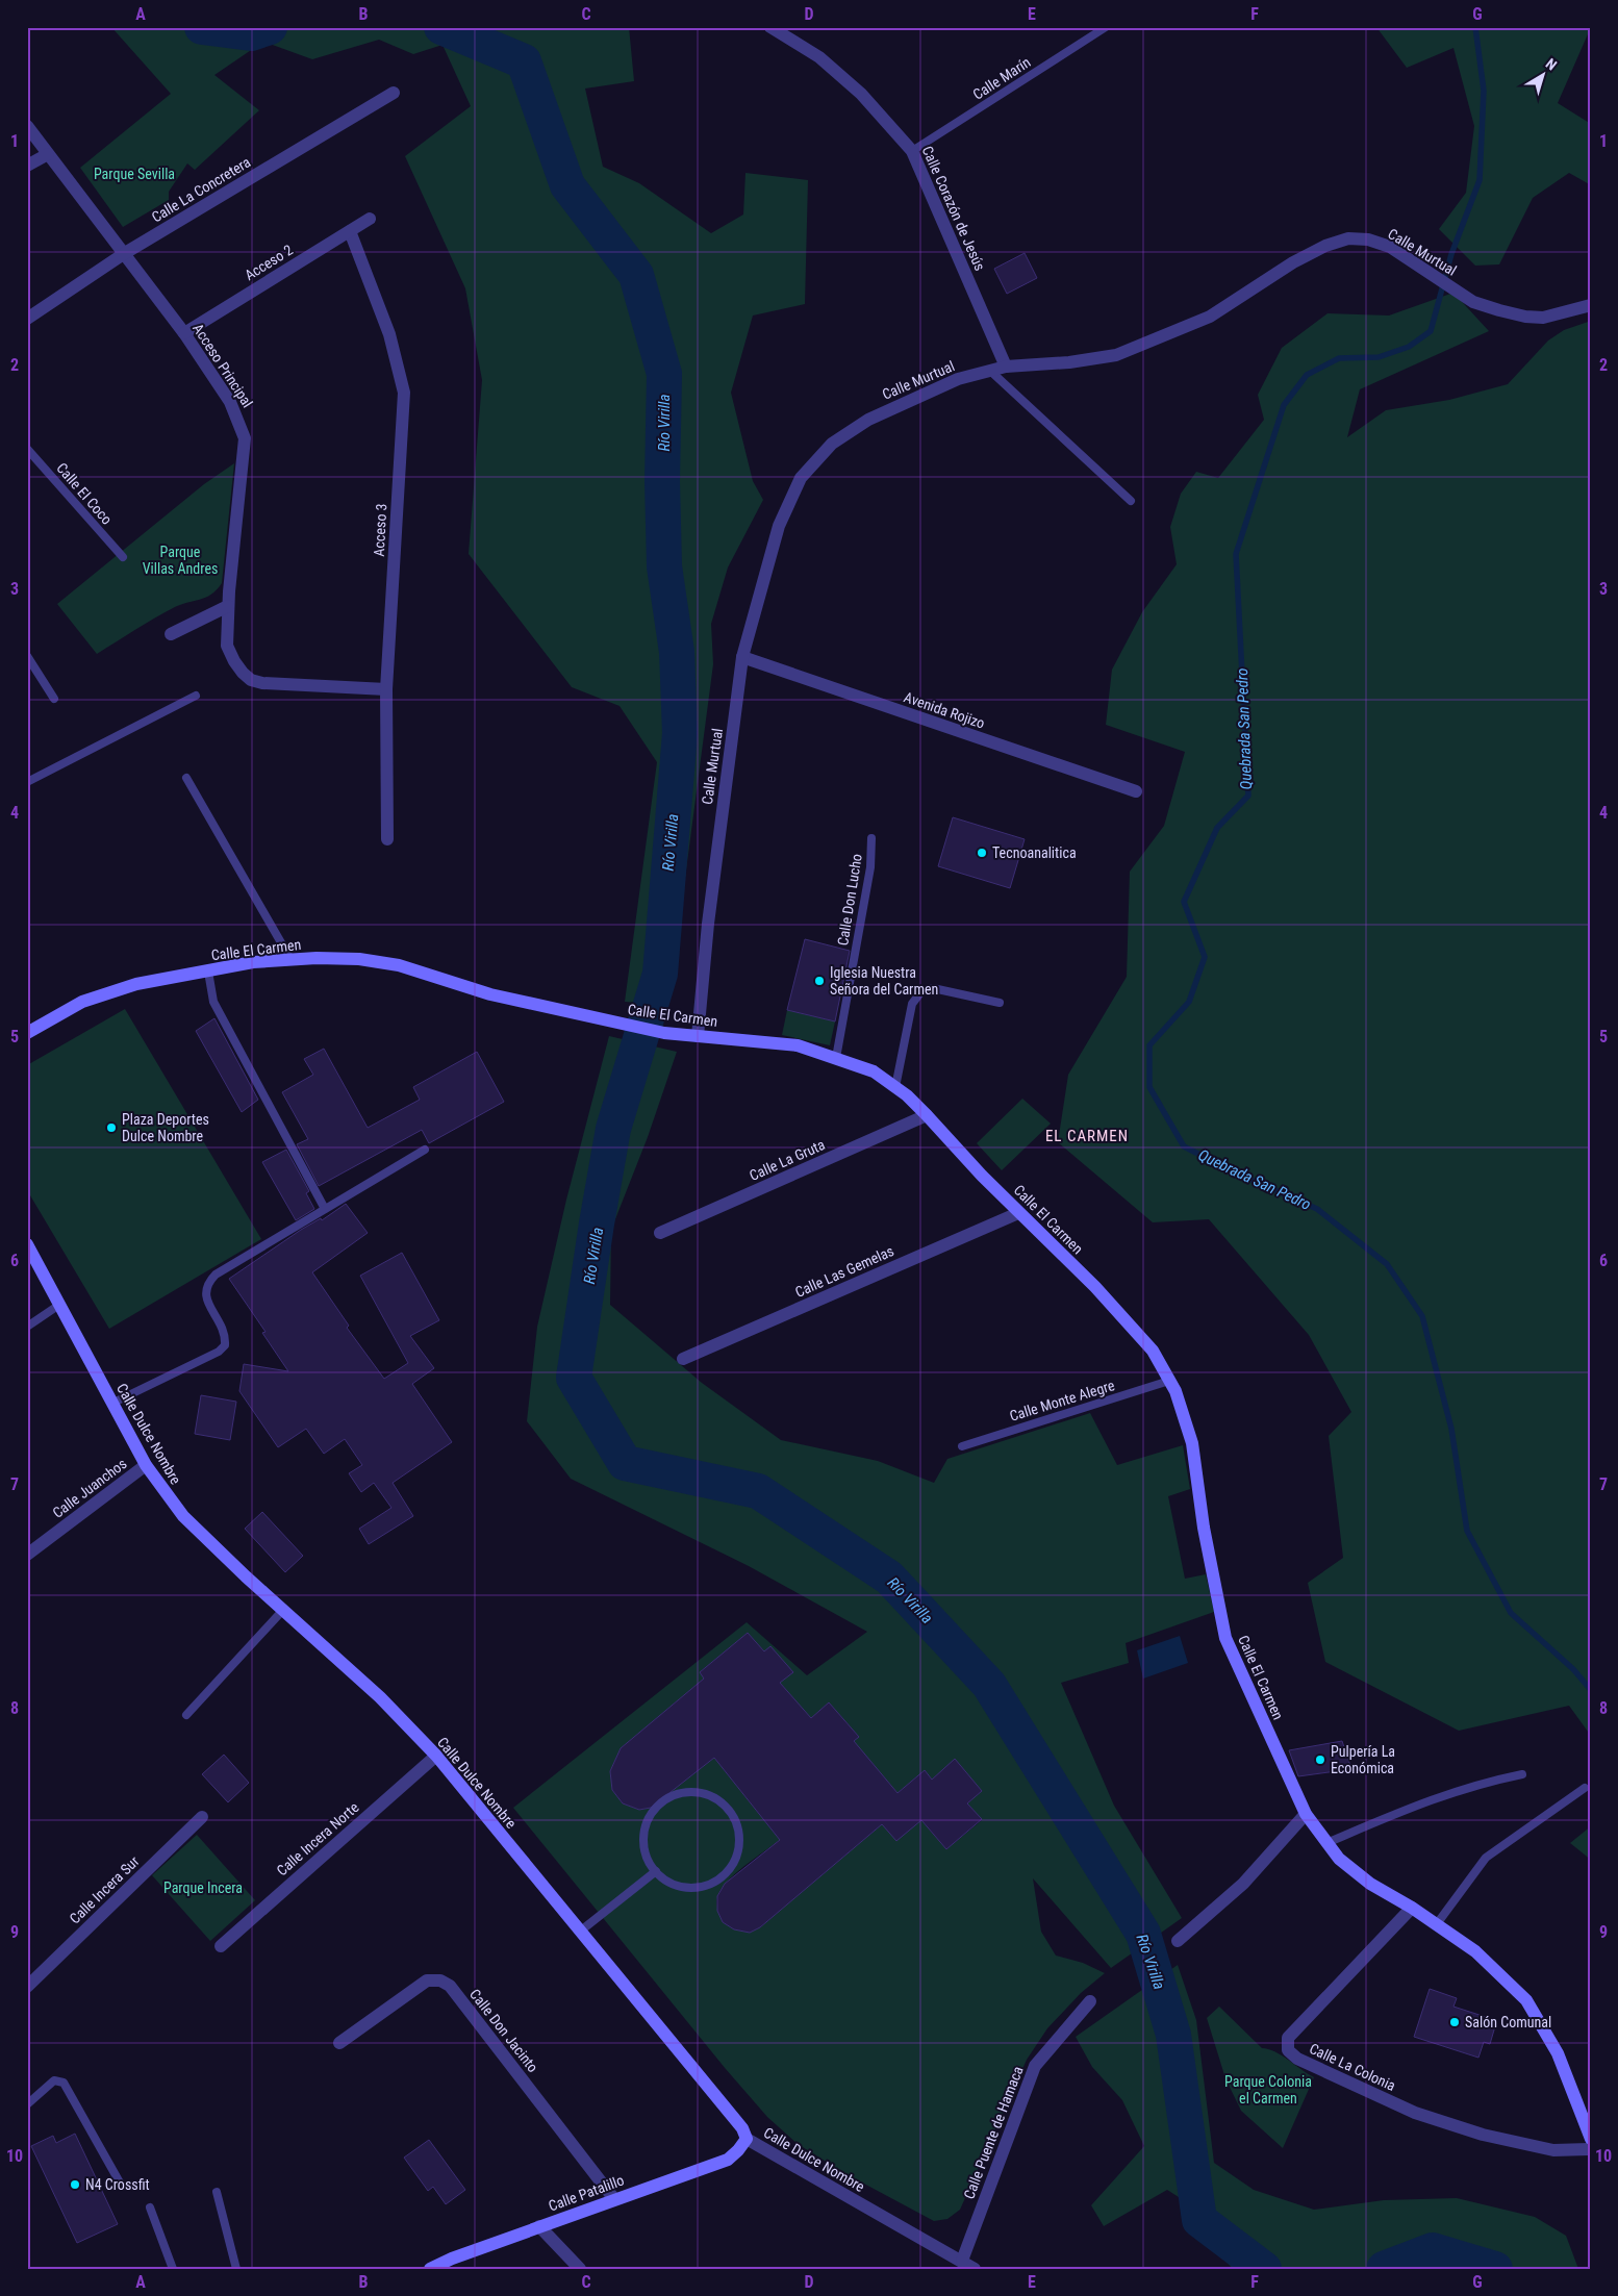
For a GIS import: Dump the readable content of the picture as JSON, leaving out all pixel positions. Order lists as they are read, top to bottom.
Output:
{
  "streets": {
    "street": [
      "Calle La Concretera",
      "Calle Corazón de Jesús",
      "Calle Murtual",
      "Acceso 2",
      "Acceso Principal",
      "Acceso 3",
      "Avenida Rojizo",
      "Calle El Carmen",
      "Calle La Gruta",
      "Calle Las Gemelas",
      "Calle Dulce Nombre",
      "Calle Juanchos",
      "Calle Incera Norte",
      "Calle Incera Sur",
      "Calle Don Jacinto",
      "Calle La Colonia",
      "Calle Puente de Hamaca",
      "Calle Patalillo"
    ],
    "lane": [
      "Calle Marín",
      "Calle El Coco",
      "Calle Don Lucho",
      "Calle Monte Alegre"
    ]
  },
  "crossings": [
    ["Calle Marín", "Calle Corazón de Jesús"],
    ["Calle La Concretera", "Acceso Principal"],
    ["Calle Corazón de Jesús", "Calle Murtual"],
    ["Calle Murtual", "Avenida Rojizo"],
    ["Calle Murtual", "Calle El Carmen"],
    ["Acceso 2", "Acceso Principal"],
    ["Acceso 2", "Acceso 3"],
    ["Acceso Principal", "Acceso 3"],
    ["Calle Don Lucho", "Calle El Carmen"],
    ["Calle El Carmen", "Calle La Gruta"],
    ["Calle El Carmen", "Calle Las Gemelas"],
    ["Calle El Carmen", "Calle Monte Alegre"],
    ["Calle El Carmen", "Calle La Colonia"],
    ["Calle Dulce Nombre", "Calle Juanchos"],
    ["Calle Dulce Nombre", "Calle Incera Norte"],
    ["Calle Dulce Nombre", "Calle Puente de Hamaca"],
    ["Calle Dulce Nombre", "Calle Patalillo"],
    ["Calle Don Jacinto", "Calle Patalillo"]
  ],
  "districts": ["EL CARMEN"],
  "water": ["Río Virilla", "Quebrada San Pedro"],
  "parks": [
    "Parque Sevilla",
    "Parque Villas Andres",
    "Parque Incera",
    "Parque Colonia el Carmen"
  ],
  "places": [
    "Tecnoanalitica",
    "Iglesia Nuestra Señora del Carmen",
    "Plaza Deportes Dulce Nombre",
    "Pulpería La Económica",
    "Salón Comunal",
    "N4 Crossfit"
  ],
  "north": "top right",
  "grid": {
    "columns": [
      "A",
      "B",
      "C",
      "D",
      "E",
      "F",
      "G"
    ],
    "rows": [
      "1",
      "2",
      "3",
      "4",
      "5",
      "6",
      "7",
      "8",
      "9",
      "10"
    ]
  }
}
